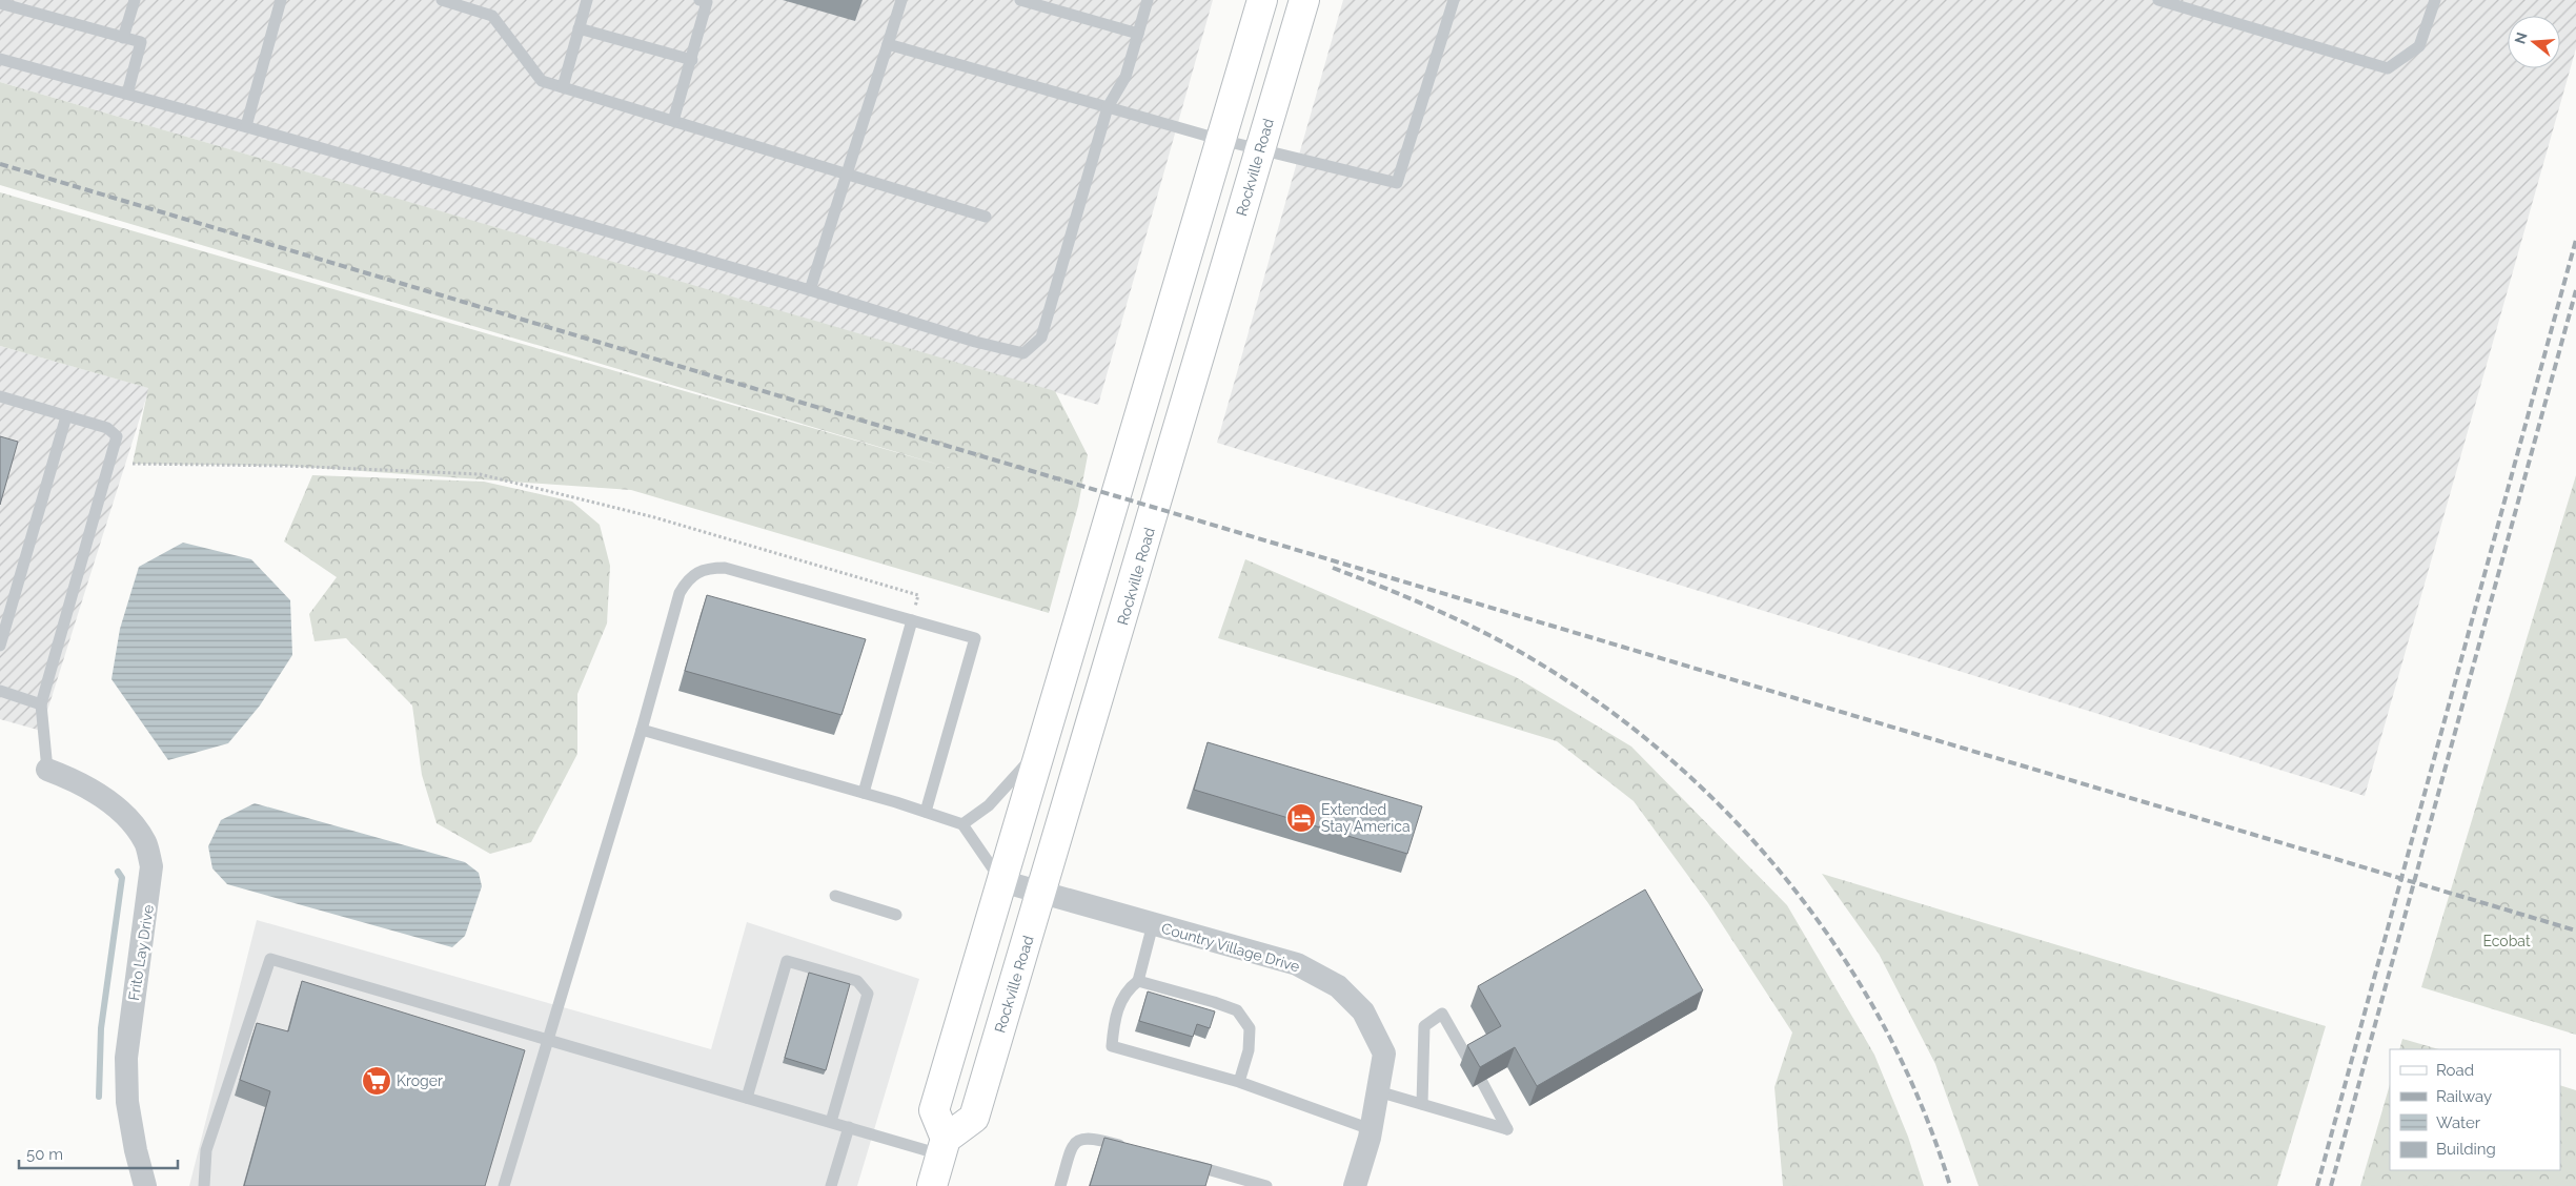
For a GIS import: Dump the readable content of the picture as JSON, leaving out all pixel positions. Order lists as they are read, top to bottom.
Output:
{
  "streets": {
    "main road": ["Rockville Road"],
    "street": ["Country Village Drive", "Frito Lay Drive"]
  },
  "crossings": [
    ["Rockville Road", "Country Village Drive"]
  ],
  "parks": ["Ecobat"],
  "places": {
    "hotel": ["Extended Stay America"],
    "supermarket": ["Kroger"]
  },
  "legend": [
    "Road",
    "Railway",
    "Water",
    "Building"
  ],
  "scale_bar": "50 m",
  "north": "left"
}
